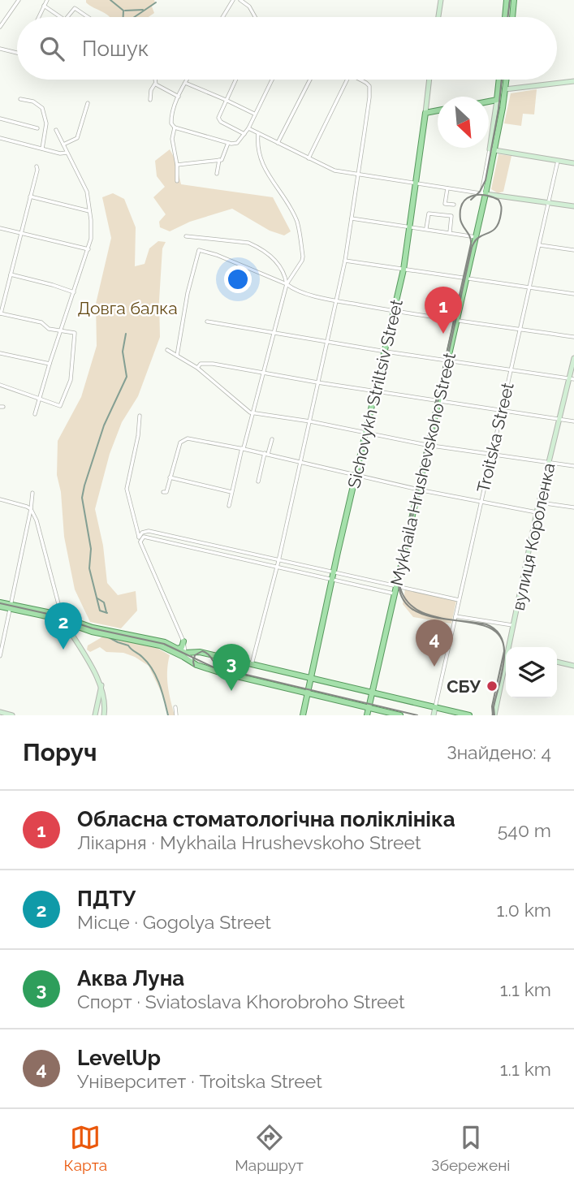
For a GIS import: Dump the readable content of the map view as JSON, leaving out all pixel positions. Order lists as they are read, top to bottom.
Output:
{
  "streets": {
    "main road": ["Sichovykh Striltsiv Street", "Mykhaila Hrushevskoho Street"],
    "street": ["Troitska Street", "вулиця Короленка"]
  },
  "parks": ["Довга балка"],
  "places": ["СБУ"],
  "north": "bottom right",
  "page": {
    "search": "Пошук",
    "pins": [
      "1",
      "2",
      "4",
      "3"
    ],
    "heading": ["Поруч", "Знайдено: 4"],
    "list": [
      {
        "mark": "1",
        "name": "Обласна стоматологічна поліклініка",
        "note": "Лікарня · Mykhaila Hrushevskoho Street",
        "value": "540 m"
      },
      {
        "mark": "2",
        "name": "ПДТУ",
        "note": "Місце · Gogolya Street",
        "value": "1.0 km"
      },
      {
        "mark": "3",
        "name": "Аква Луна",
        "note": "Спорт · Sviatoslava Khorobroho Street",
        "value": "1.1 km"
      },
      {
        "mark": "4",
        "name": "LevelUp",
        "note": "Університет · Troitska Street",
        "value": "1.1 km"
      }
    ],
    "nav": ["Карта", "Маршрут", "Збережені"]
  }
}
